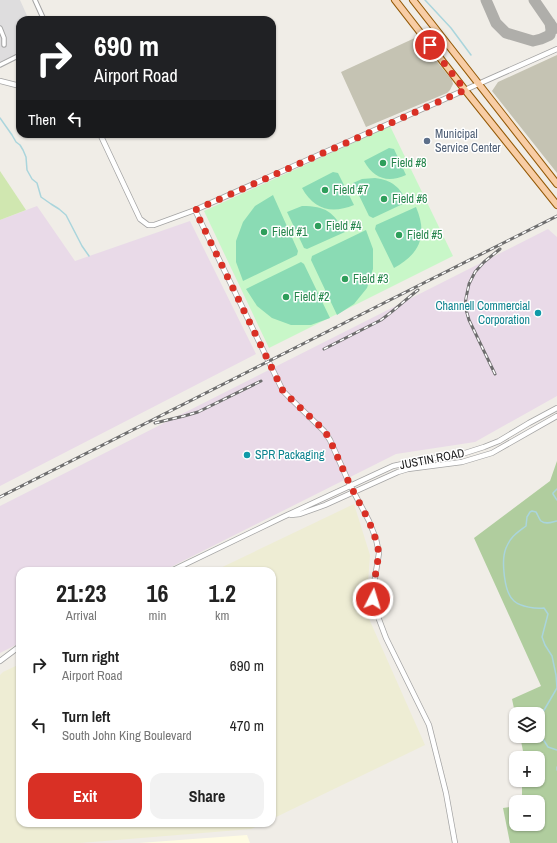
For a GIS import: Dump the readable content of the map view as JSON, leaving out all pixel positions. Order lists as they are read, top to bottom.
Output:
{
  "streets": {
    "street": ["JUSTIN ROAD"]
  },
  "places": [
    "Municipal Service Center",
    "Field #8",
    "Field #7",
    "Field #6",
    "Field #4",
    "Field #1",
    "Field #5",
    "Field #3",
    "Field #2",
    "Channell Commercial Corporation",
    "SPR Packaging"
  ],
  "page": {
    "turn": ["690 m", "Airport Road"],
    "then": "Then",
    "eta": [
      "21:23",
      "Arrival",
      "16",
      "min",
      "1.2",
      "km"
    ],
    "list": [
      {
        "name": "Turn right",
        "note": "Airport Road",
        "value": "690 m"
      },
      {
        "name": "Turn left",
        "note": "South John King Boulevard",
        "value": "470 m"
      }
    ],
    "map_buttons": ["+", "−"],
    "buttons": ["Exit", "Share"]
  }
}
